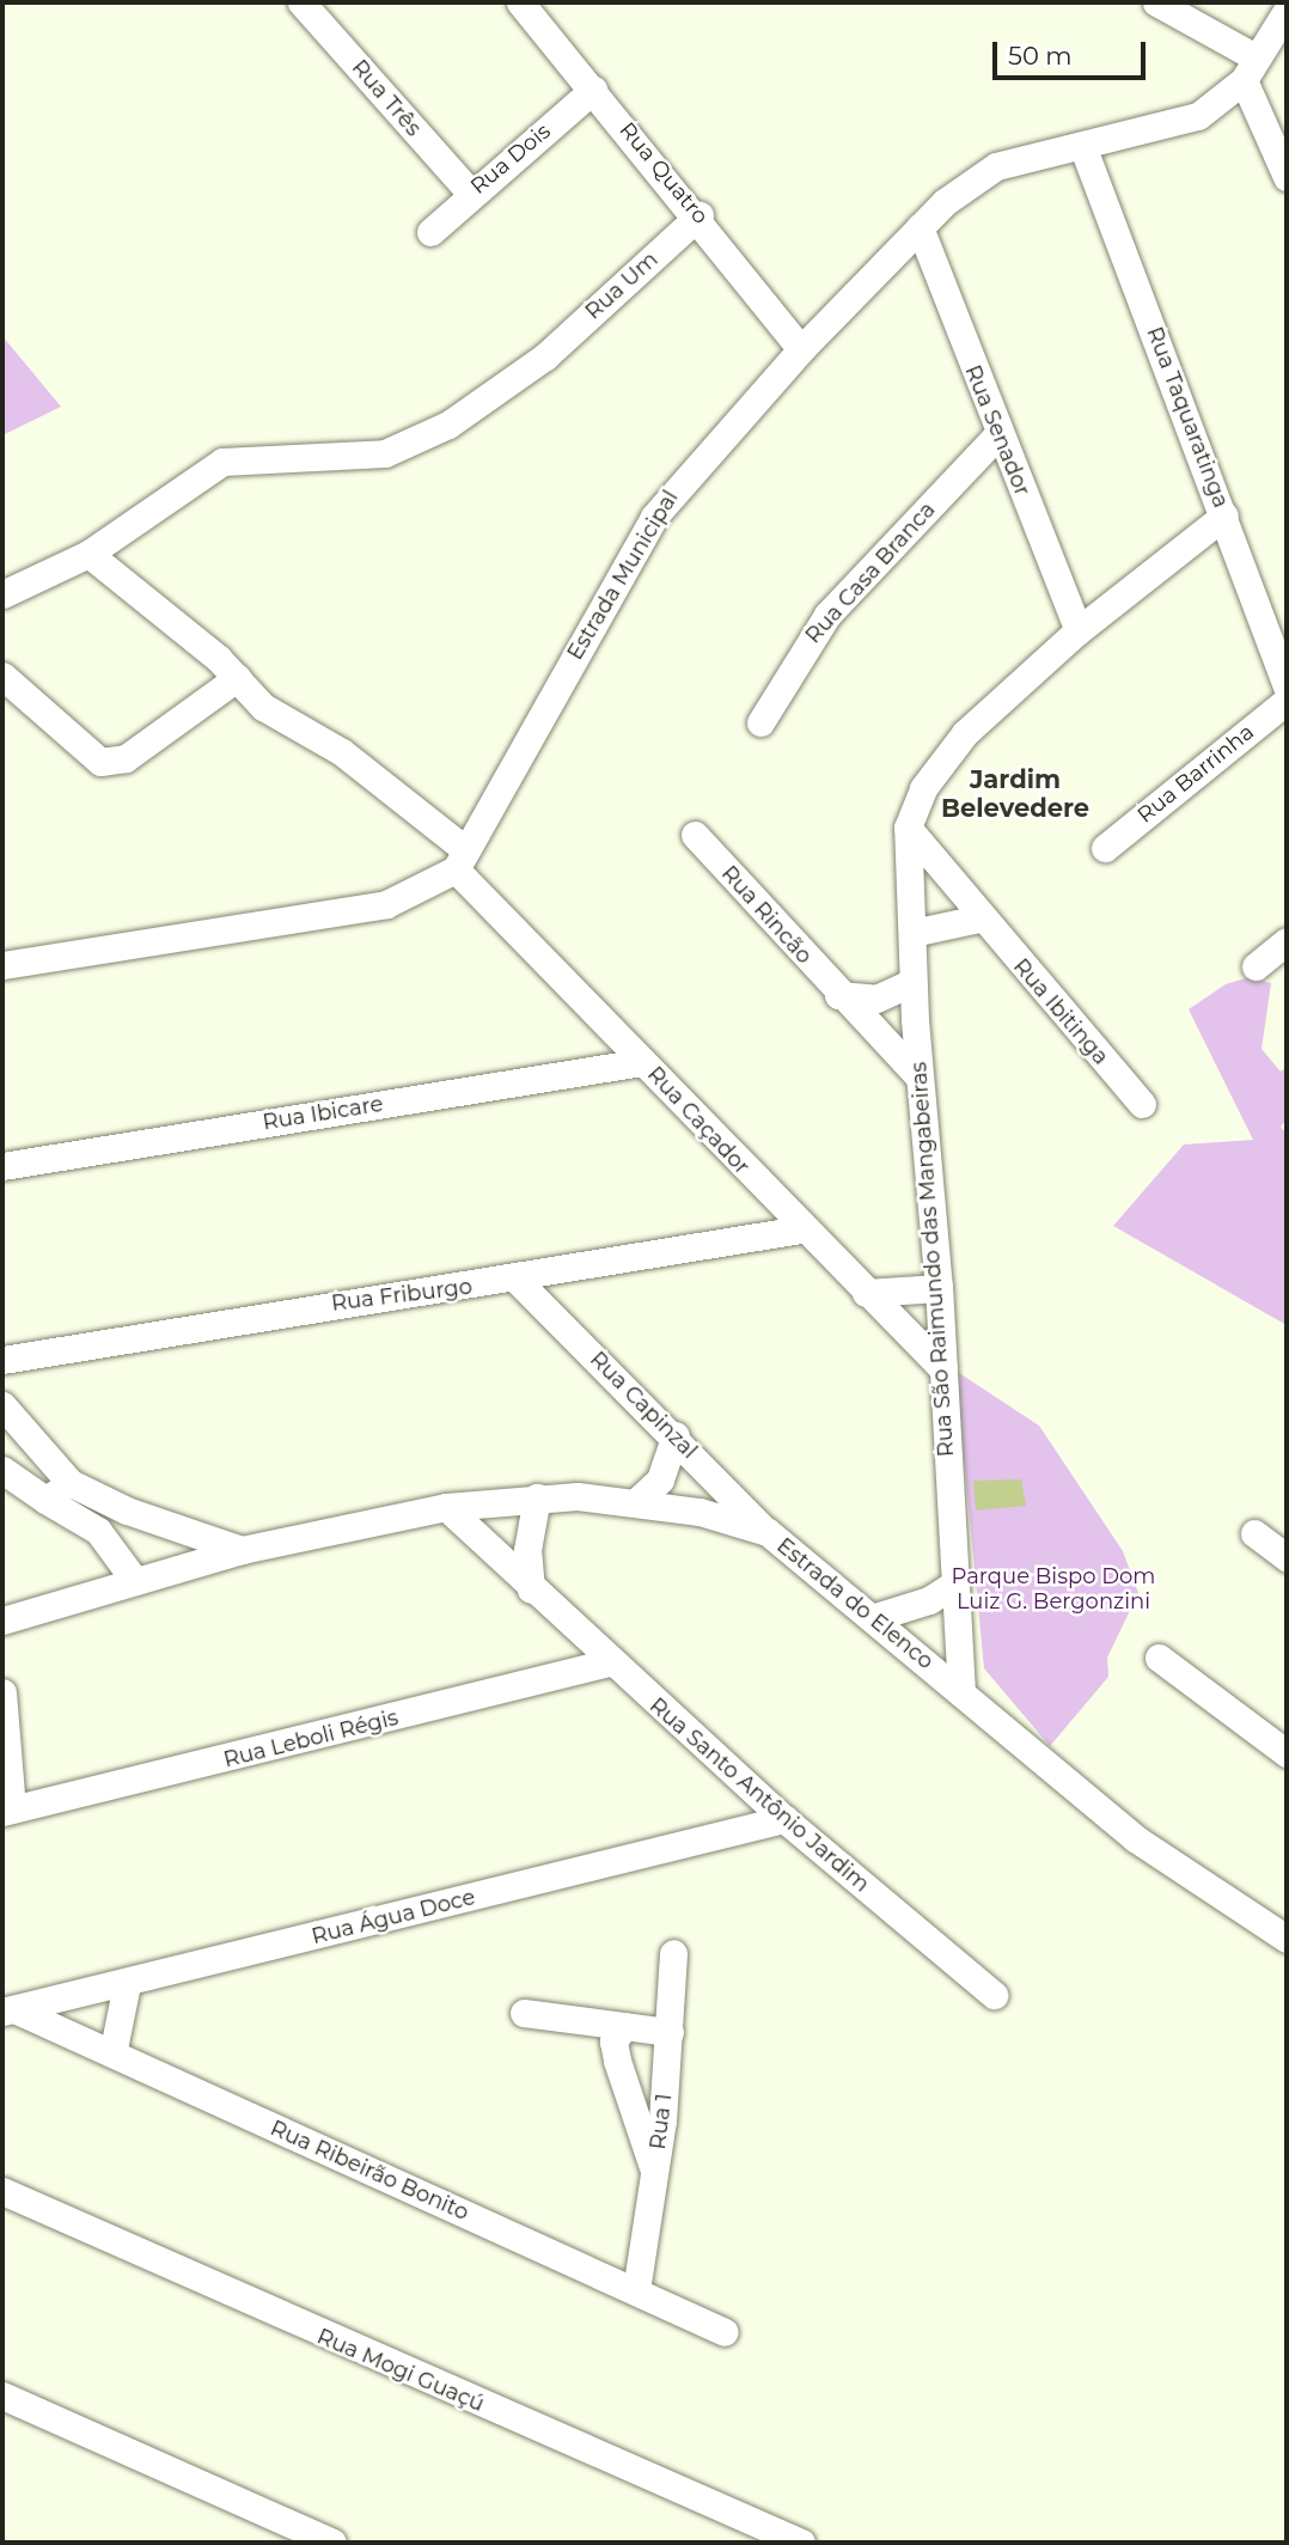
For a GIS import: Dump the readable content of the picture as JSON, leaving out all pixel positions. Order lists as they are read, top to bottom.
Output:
{
  "streets": {
    "street": [
      "Rua Três",
      "Rua Dois",
      "Rua Quatro",
      "Rua Um",
      "Rua Taquaratinga",
      "Rua Senador",
      "Rua Casa Branca",
      "Estrada Municipal",
      "Rua Barrinha",
      "Rua Rincão",
      "Rua Ibitinga",
      "Rua Ibicare",
      "Rua Caçador",
      "Rua São Raimundo das Mangabeiras",
      "Rua Friburgo",
      "Rua Capinzal",
      "Estrada do Elenco",
      "Rua Leboli Régis",
      "Rua Santo Antônio Jardim",
      "Rua Água Doce",
      "Rua 1",
      "Rua Ribeirão Bonito",
      "Rua Mogi Guaçú"
    ]
  },
  "crossings": [
    ["Rua Três", "Rua Dois"],
    ["Rua Dois", "Rua Quatro"],
    ["Rua Quatro", "Rua Um"],
    ["Rua Quatro", "Estrada Municipal"],
    ["Rua Um", "Rua Caçador"],
    ["Rua Taquaratinga", "Estrada Municipal"],
    ["Rua Senador", "Rua Casa Branca"],
    ["Rua Senador", "Estrada Municipal"],
    ["Estrada Municipal", "Rua Caçador"],
    ["Rua Rincão", "Rua São Raimundo das Mangabeiras"],
    ["Rua Ibitinga", "Rua São Raimundo das Mangabeiras"],
    ["Rua Ibicare", "Rua Caçador"],
    ["Rua Caçador", "Rua São Raimundo das Mangabeiras"],
    ["Rua Caçador", "Rua Friburgo"],
    ["Rua São Raimundo das Mangabeiras", "Estrada do Elenco"],
    ["Rua Friburgo", "Rua Capinzal"],
    ["Rua Capinzal", "Estrada do Elenco"],
    ["Estrada do Elenco", "Rua Santo Antônio Jardim"],
    ["Rua Leboli Régis", "Rua Santo Antônio Jardim"],
    ["Rua Santo Antônio Jardim", "Rua Água Doce"],
    ["Rua Água Doce", "Rua Ribeirão Bonito"],
    ["Rua 1", "Rua Ribeirão Bonito"]
  ],
  "districts": ["Jardim Belevedere"],
  "parks": ["Parque Bispo Dom Luiz G. Bergonzini"],
  "scale_bar": "50 m"
}
